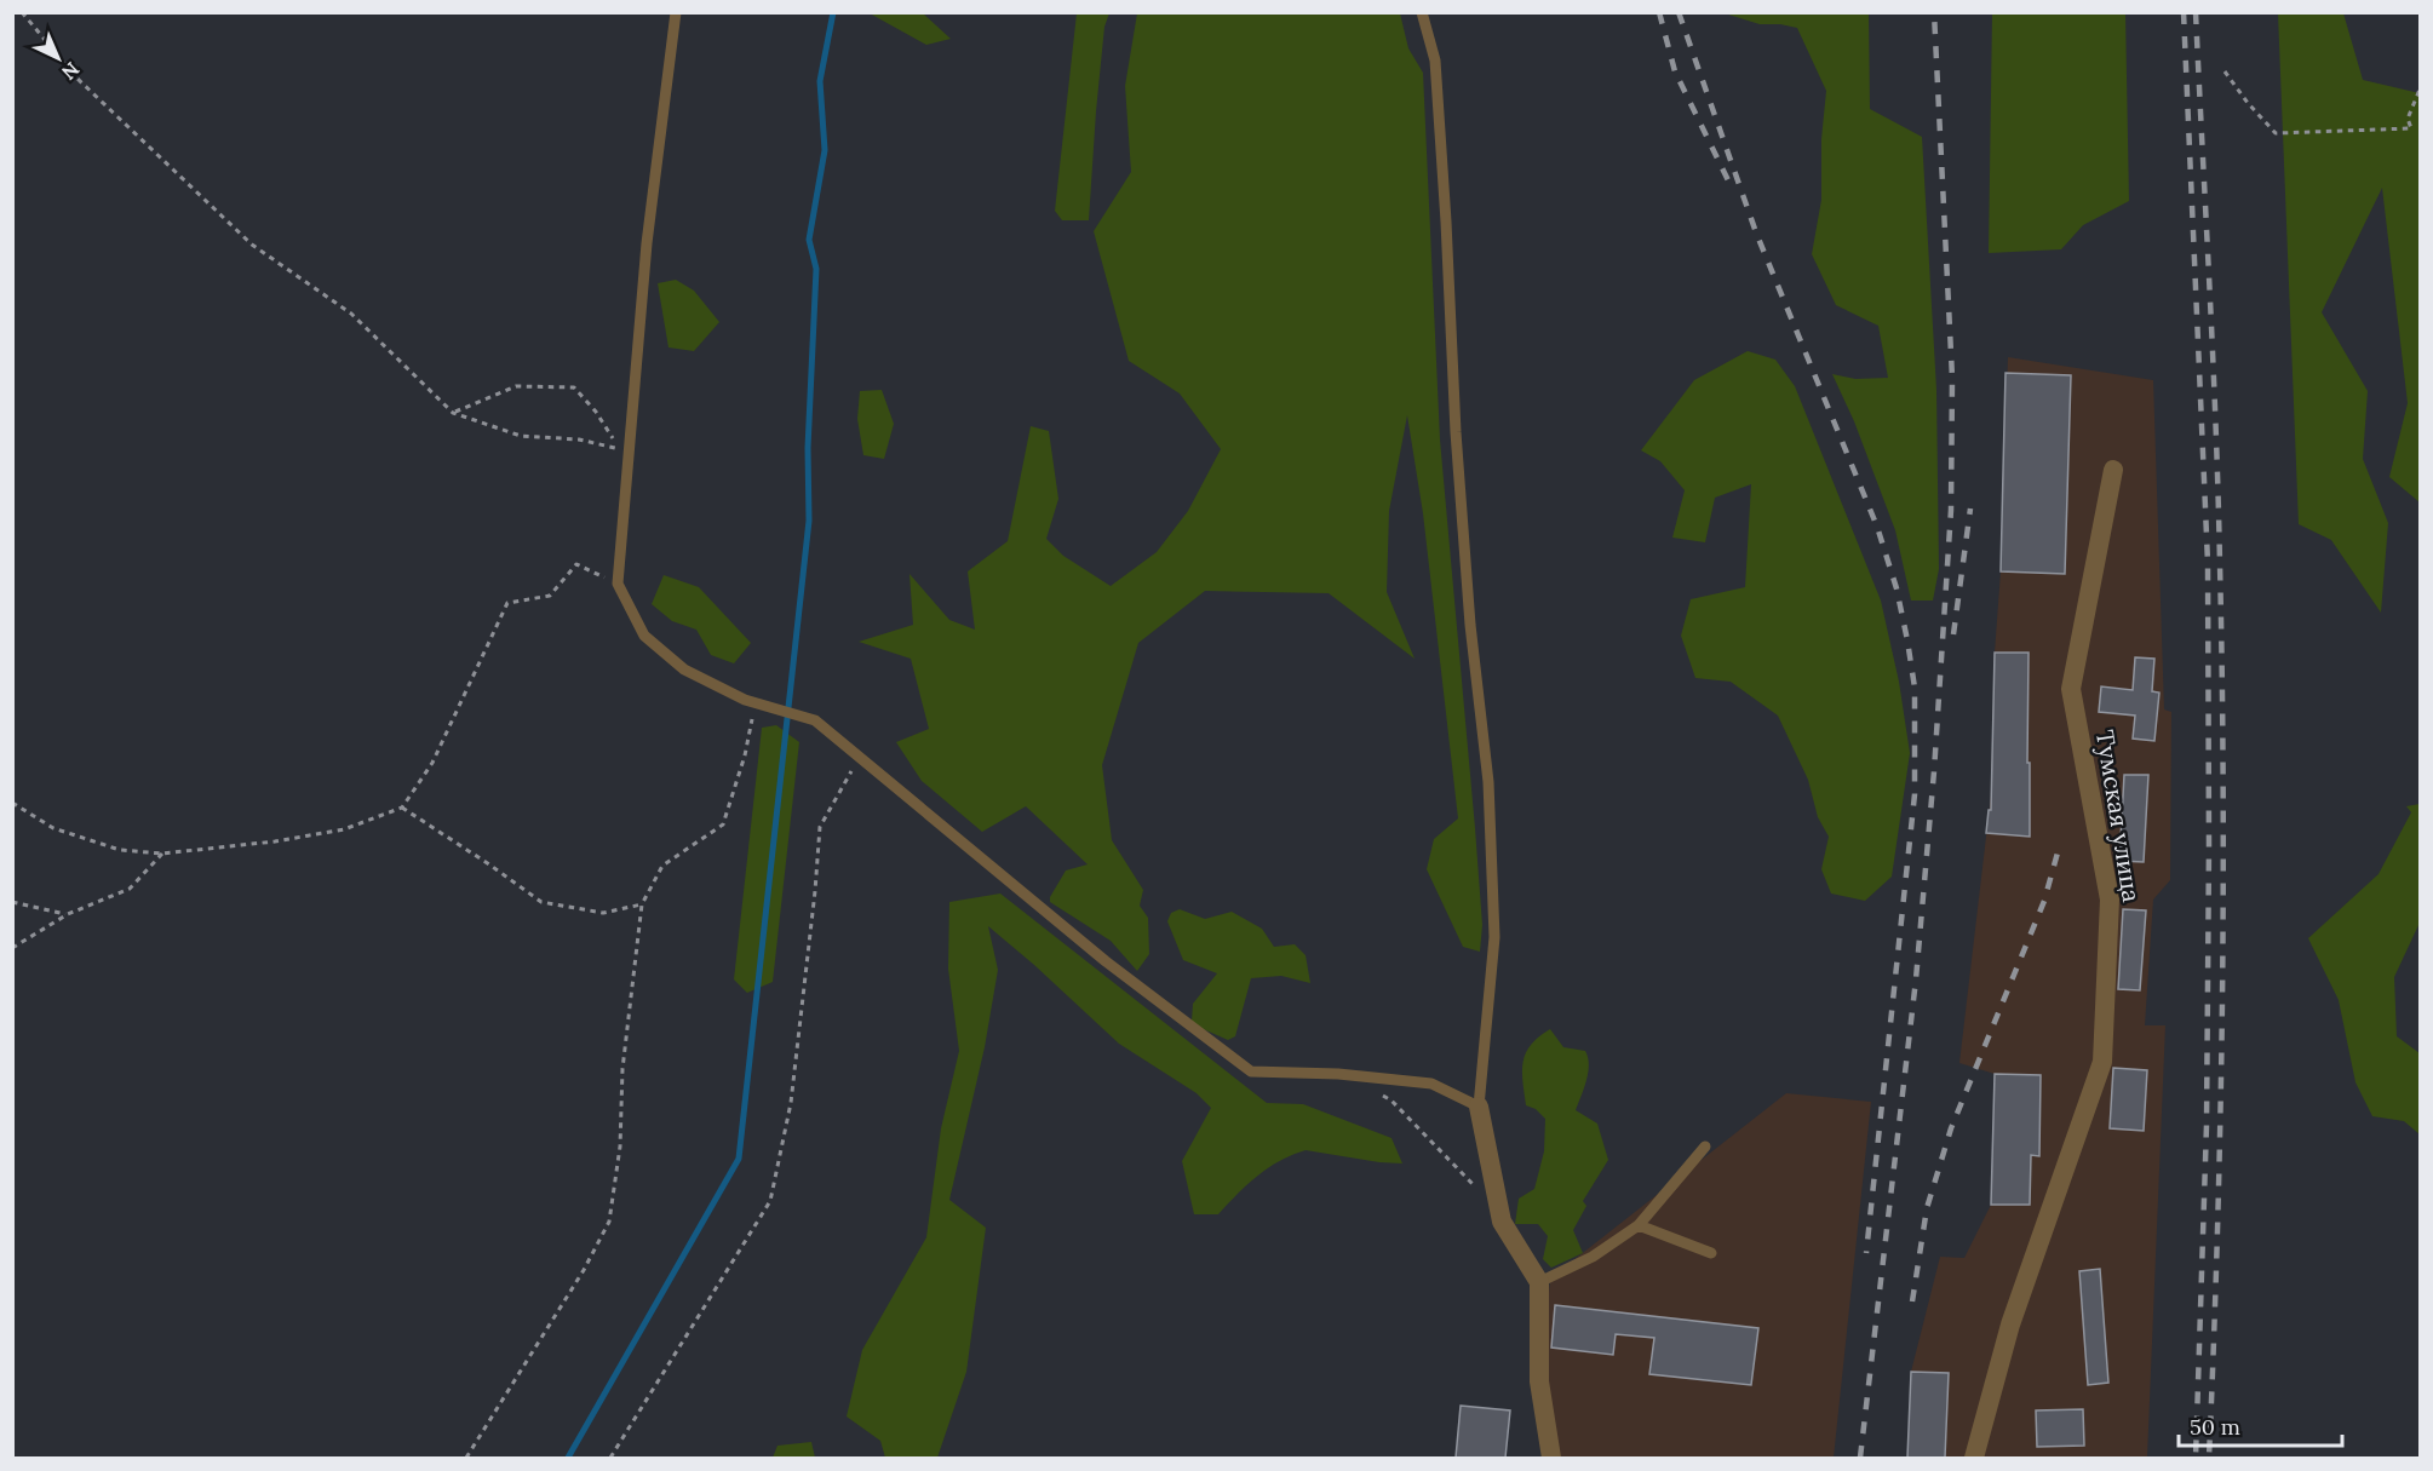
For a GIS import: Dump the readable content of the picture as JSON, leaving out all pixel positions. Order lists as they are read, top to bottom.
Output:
{
  "streets": {
    "street": ["Тумская улица"]
  },
  "scale_bar": "50 m",
  "north": "bottom right"
}
